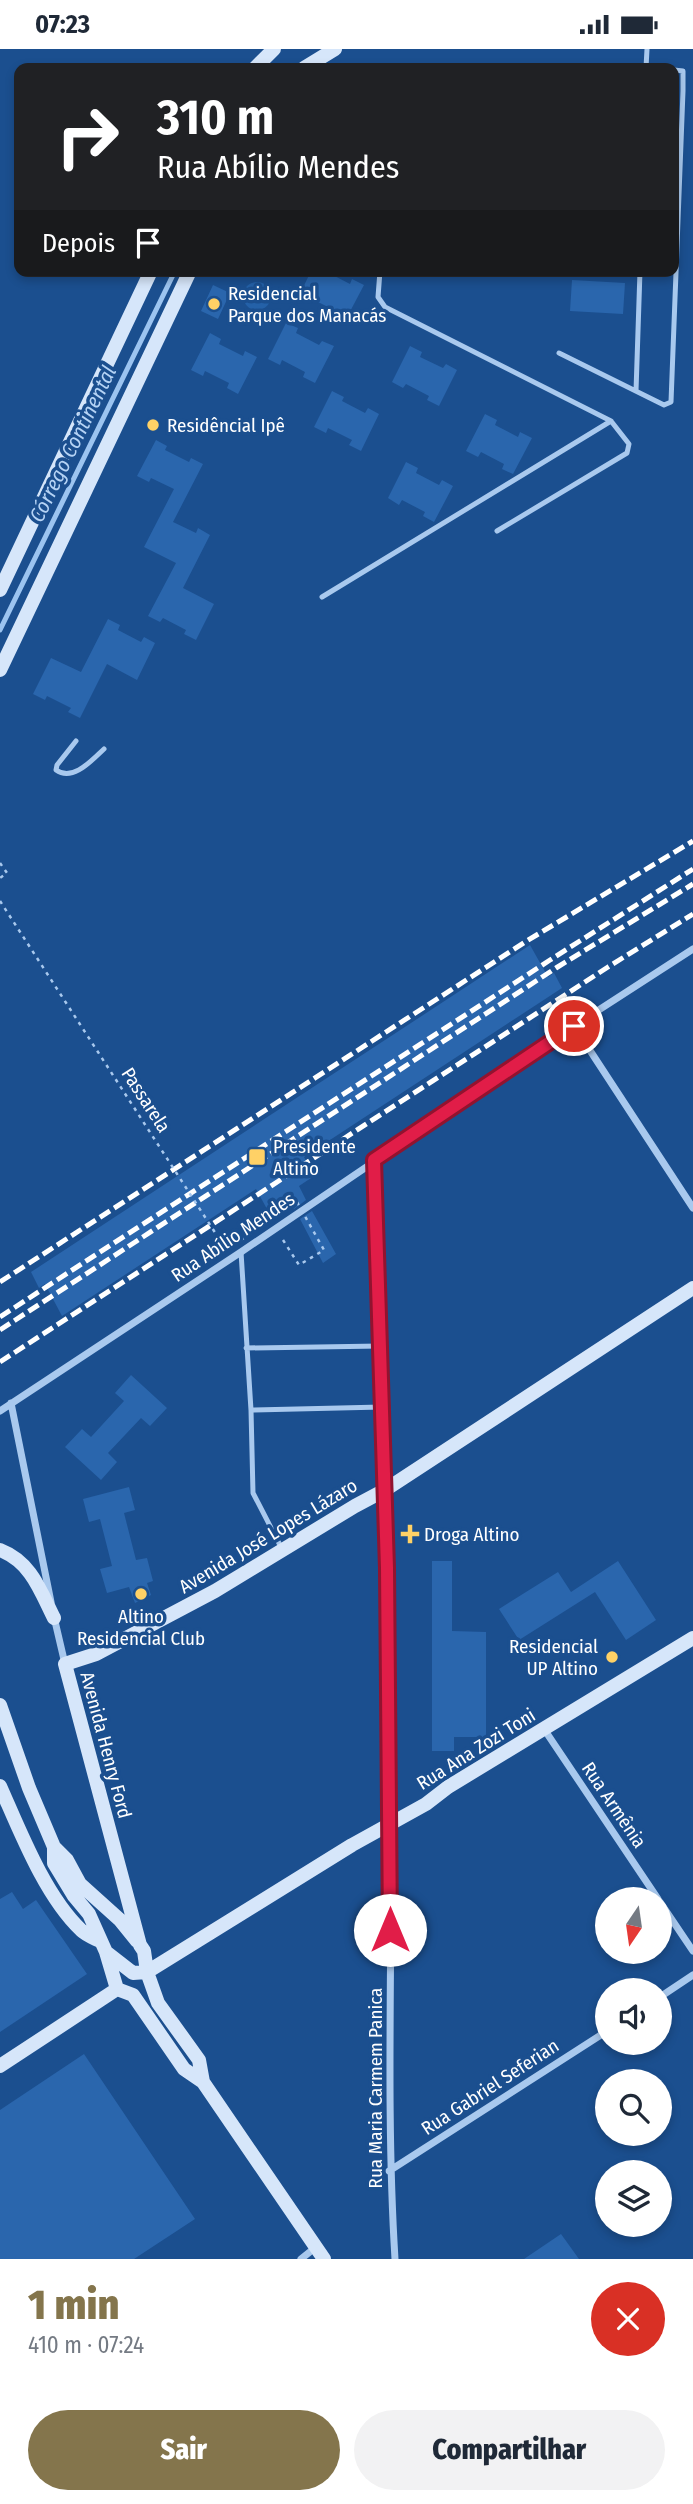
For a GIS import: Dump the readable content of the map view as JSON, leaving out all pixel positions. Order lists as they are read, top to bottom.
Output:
{
  "streets": {
    "main road": ["Avenida José Lopes Lázaro", "Avenida Henry Ford", "Rua Ana Zozi Toni"],
    "street": [
      "Rua Abílio Mendes",
      "Rua Armênia",
      "Rua Gabriel Seferian",
      "Rua Maria Carmem Panica"
    ],
    "path": ["Passarela"]
  },
  "crossings": [
    ["Passarela", "Rua Abílio Mendes"],
    ["Rua Abílio Mendes", "Avenida Henry Ford"],
    ["Rua Abílio Mendes", "Rua Maria Carmem Panica"],
    ["Avenida José Lopes Lázaro", "Avenida Henry Ford"],
    ["Avenida José Lopes Lázaro", "Rua Maria Carmem Panica"],
    ["Avenida Henry Ford", "Rua Ana Zozi Toni"],
    ["Rua Ana Zozi Toni", "Rua Armênia"],
    ["Rua Ana Zozi Toni", "Rua Maria Carmem Panica"],
    ["Rua Gabriel Seferian", "Rua Maria Carmem Panica"]
  ],
  "water": ["Córrego Continental"],
  "places": {
    "other": [
      "Residencial Parque dos Manacás",
      "Residêncial Ipê",
      "Altino Residencial Club",
      "Residencial UP Altino"
    ],
    "transit": ["Presidente Altino"],
    "health": ["Droga Altino"]
  },
  "north": "bottom",
  "page": {
    "status": "07:23",
    "turn": ["310 m", "Rua Abílio Mendes"],
    "then": "Depois",
    "heading": ["1 min", "410 m · 07:24"],
    "buttons": ["Sair", "Compartilhar"]
  }
}
